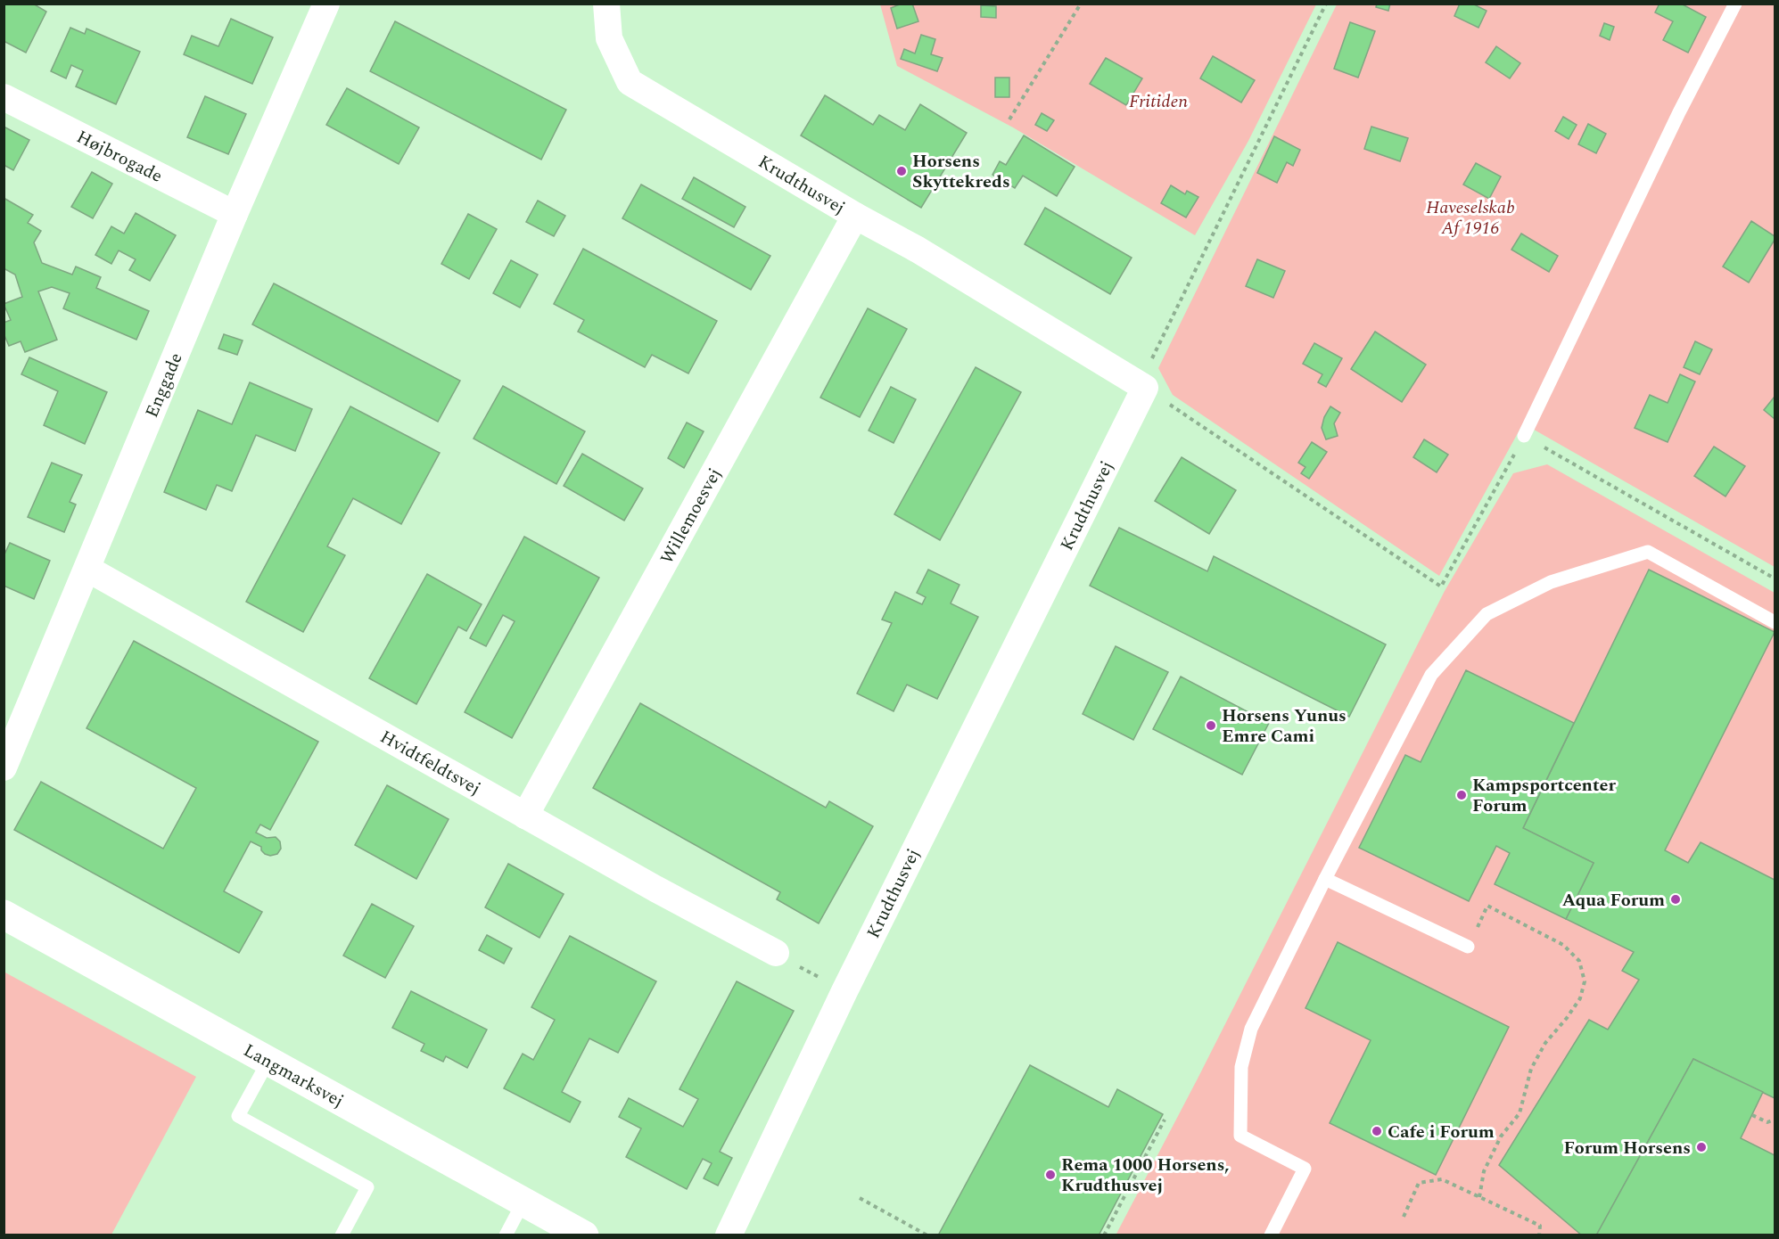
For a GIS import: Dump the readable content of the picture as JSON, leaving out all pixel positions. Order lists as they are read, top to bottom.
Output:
{
  "streets": {
    "main road": ["Langmarksvej"],
    "street": [
      "Højbrogade",
      "Krudthusvej",
      "Enggade",
      "Willemoesvej",
      "Hvidtfeldtsvej"
    ]
  },
  "crossings": [
    ["Højbrogade", "Enggade"],
    ["Krudthusvej", "Willemoesvej"],
    ["Enggade", "Hvidtfeldtsvej"],
    ["Willemoesvej", "Hvidtfeldtsvej"]
  ],
  "parks": ["Fritiden", "Haveselskab Af 1916"],
  "places": [
    "Horsens Skyttekreds",
    "Horsens Yunus Emre Cami",
    "Kampsportcenter Forum",
    "Aqua Forum",
    "Cafe i Forum",
    "Forum Horsens",
    "Rema 1000 Horsens, Krudthusvej"
  ]
}
